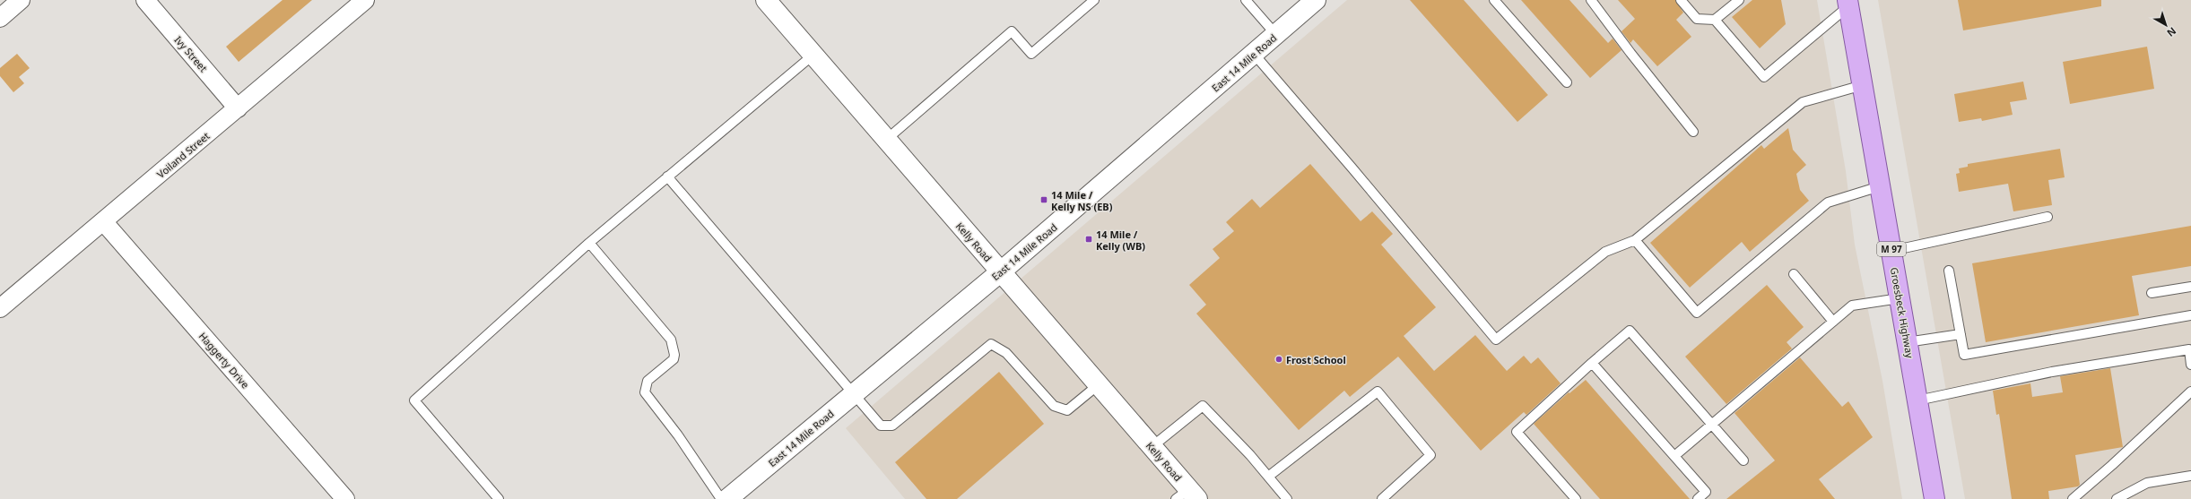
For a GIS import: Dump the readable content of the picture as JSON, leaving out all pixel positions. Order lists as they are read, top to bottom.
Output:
{
  "streets": {
    "main road": [
      "East 14 Mile Road",
      "Kelly Road",
      "M 97",
      "Groesbeck Highway"
    ],
    "street": ["Ivy Street", "Voiland Street", "Haggerty Drive"]
  },
  "crossings": [
    ["Ivy Street", "Voiland Street"],
    ["East 14 Mile Road", "Kelly Road"],
    ["Voiland Street", "Haggerty Drive"]
  ],
  "places": {
    "transit": ["14 Mile / Kelly NS (EB)", "14 Mile / Kelly (WB)"],
    "other": ["Frost School"]
  },
  "north": "bottom right"
}
